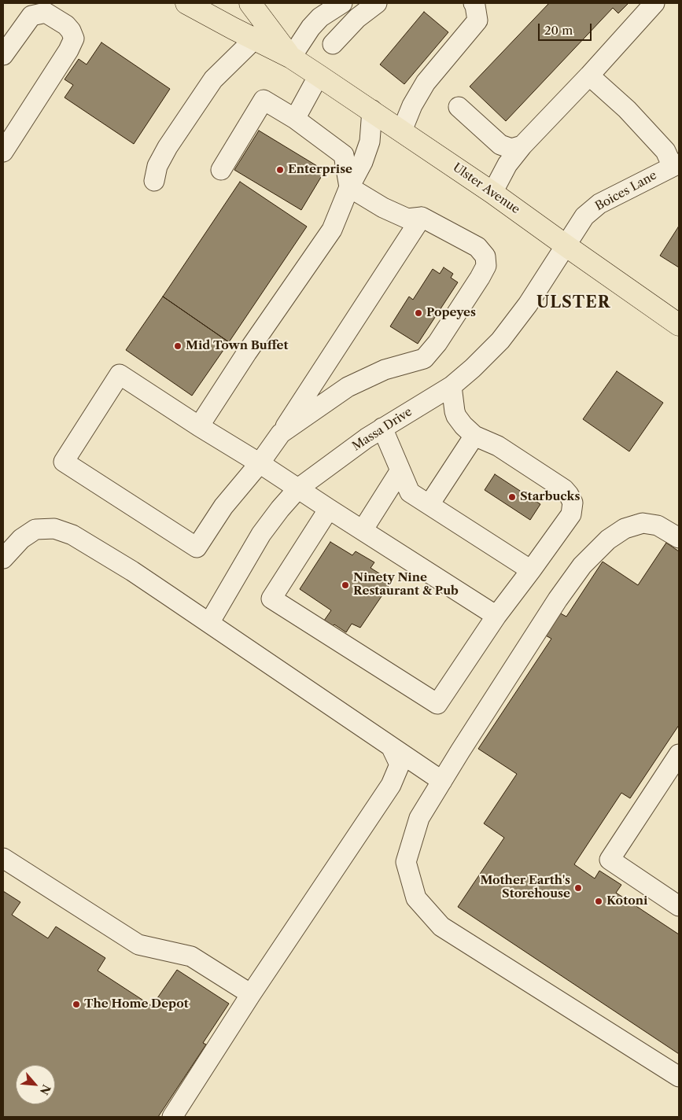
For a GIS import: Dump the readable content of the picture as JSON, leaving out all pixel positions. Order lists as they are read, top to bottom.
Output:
{
  "streets": {
    "main road": ["Ulster Avenue"],
    "street": ["Boices Lane", "Massa Drive"]
  },
  "crossings": [
    ["Ulster Avenue", "Boices Lane"],
    ["Ulster Avenue", "Massa Drive"],
    ["Boices Lane", "Massa Drive"]
  ],
  "districts": ["ULSTER"],
  "places": [
    "Enterprise",
    "Popeyes",
    "Mid Town Buffet",
    "Starbucks",
    "Ninety Nine Restaurant & Pub",
    "Mother Earth's Storehouse",
    "Kotoni",
    "The Home Depot"
  ],
  "scale_bar": "20 m",
  "north": "bottom right"
}
